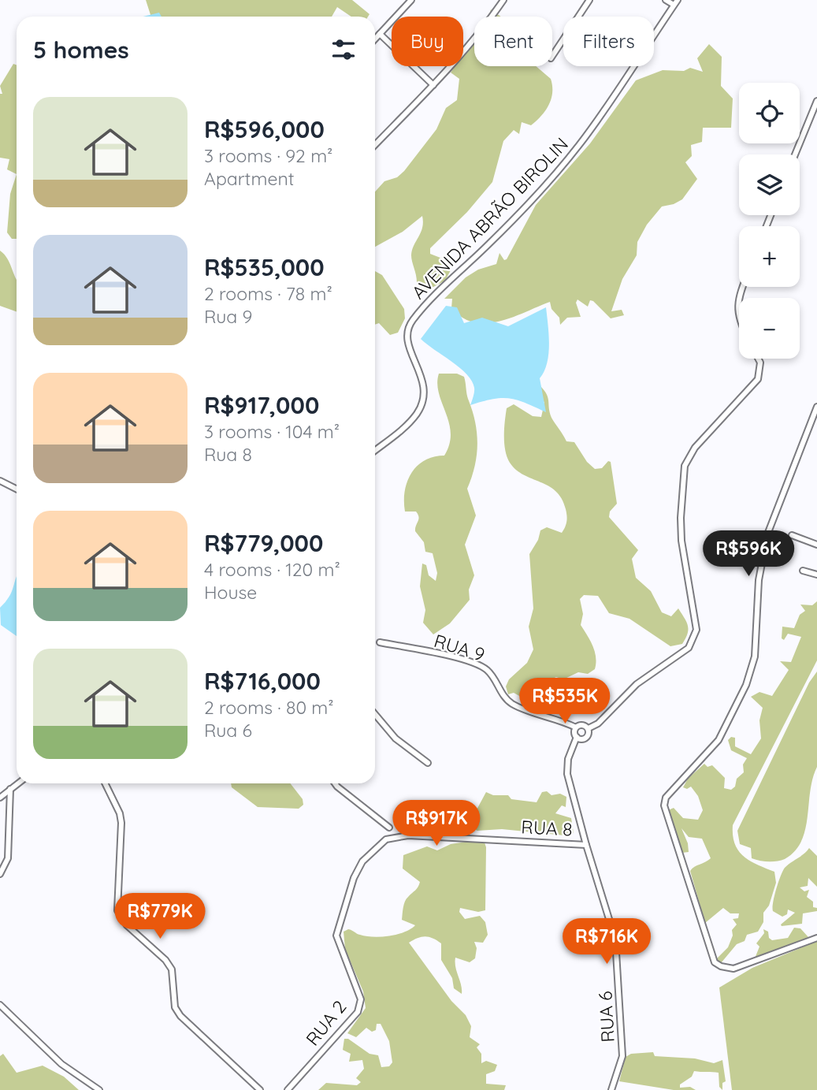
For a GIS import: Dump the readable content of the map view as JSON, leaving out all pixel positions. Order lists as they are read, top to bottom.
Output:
{
  "streets": {
    "street": [
      "AVENIDA ABRÃO BIROLIN",
      "RUA 9",
      "RUA 8",
      "RUA 6",
      "RUA 2"
    ]
  },
  "crossings": [
    ["RUA 9", "RUA 6"],
    ["RUA 8", "RUA 6"],
    ["RUA 8", "RUA 2"]
  ],
  "page": {
    "chip": ["Buy", "Rent", "Filters"],
    "heading": "5 homes",
    "map_buttons": ["+", "−"],
    "list": [
      {
        "name": "R$596,000",
        "note": "3 rooms · 92 m² · Apartment"
      },
      {
        "name": "R$535,000",
        "note": "2 rooms · 78 m² · Rua 9"
      },
      {
        "name": "R$917,000",
        "note": "3 rooms · 104 m² · Rua 8"
      },
      {
        "name": "R$779,000",
        "note": "4 rooms · 120 m² · House"
      },
      {
        "name": "R$716,000",
        "note": "2 rooms · 80 m² · Rua 6"
      }
    ],
    "price": [
      "R$596K",
      "R$535K",
      "R$917K",
      "R$779K",
      "R$716K"
    ]
  }
}
